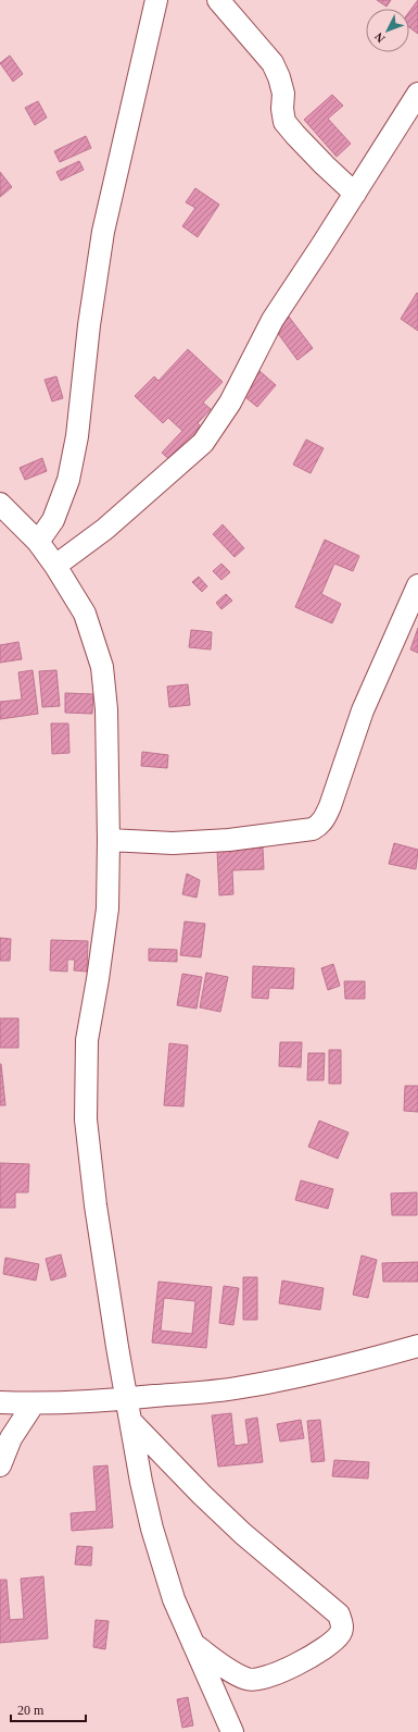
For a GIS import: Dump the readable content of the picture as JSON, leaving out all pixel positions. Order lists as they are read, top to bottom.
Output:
{
  "scale_bar": "20 m",
  "north": "bottom left"
}
